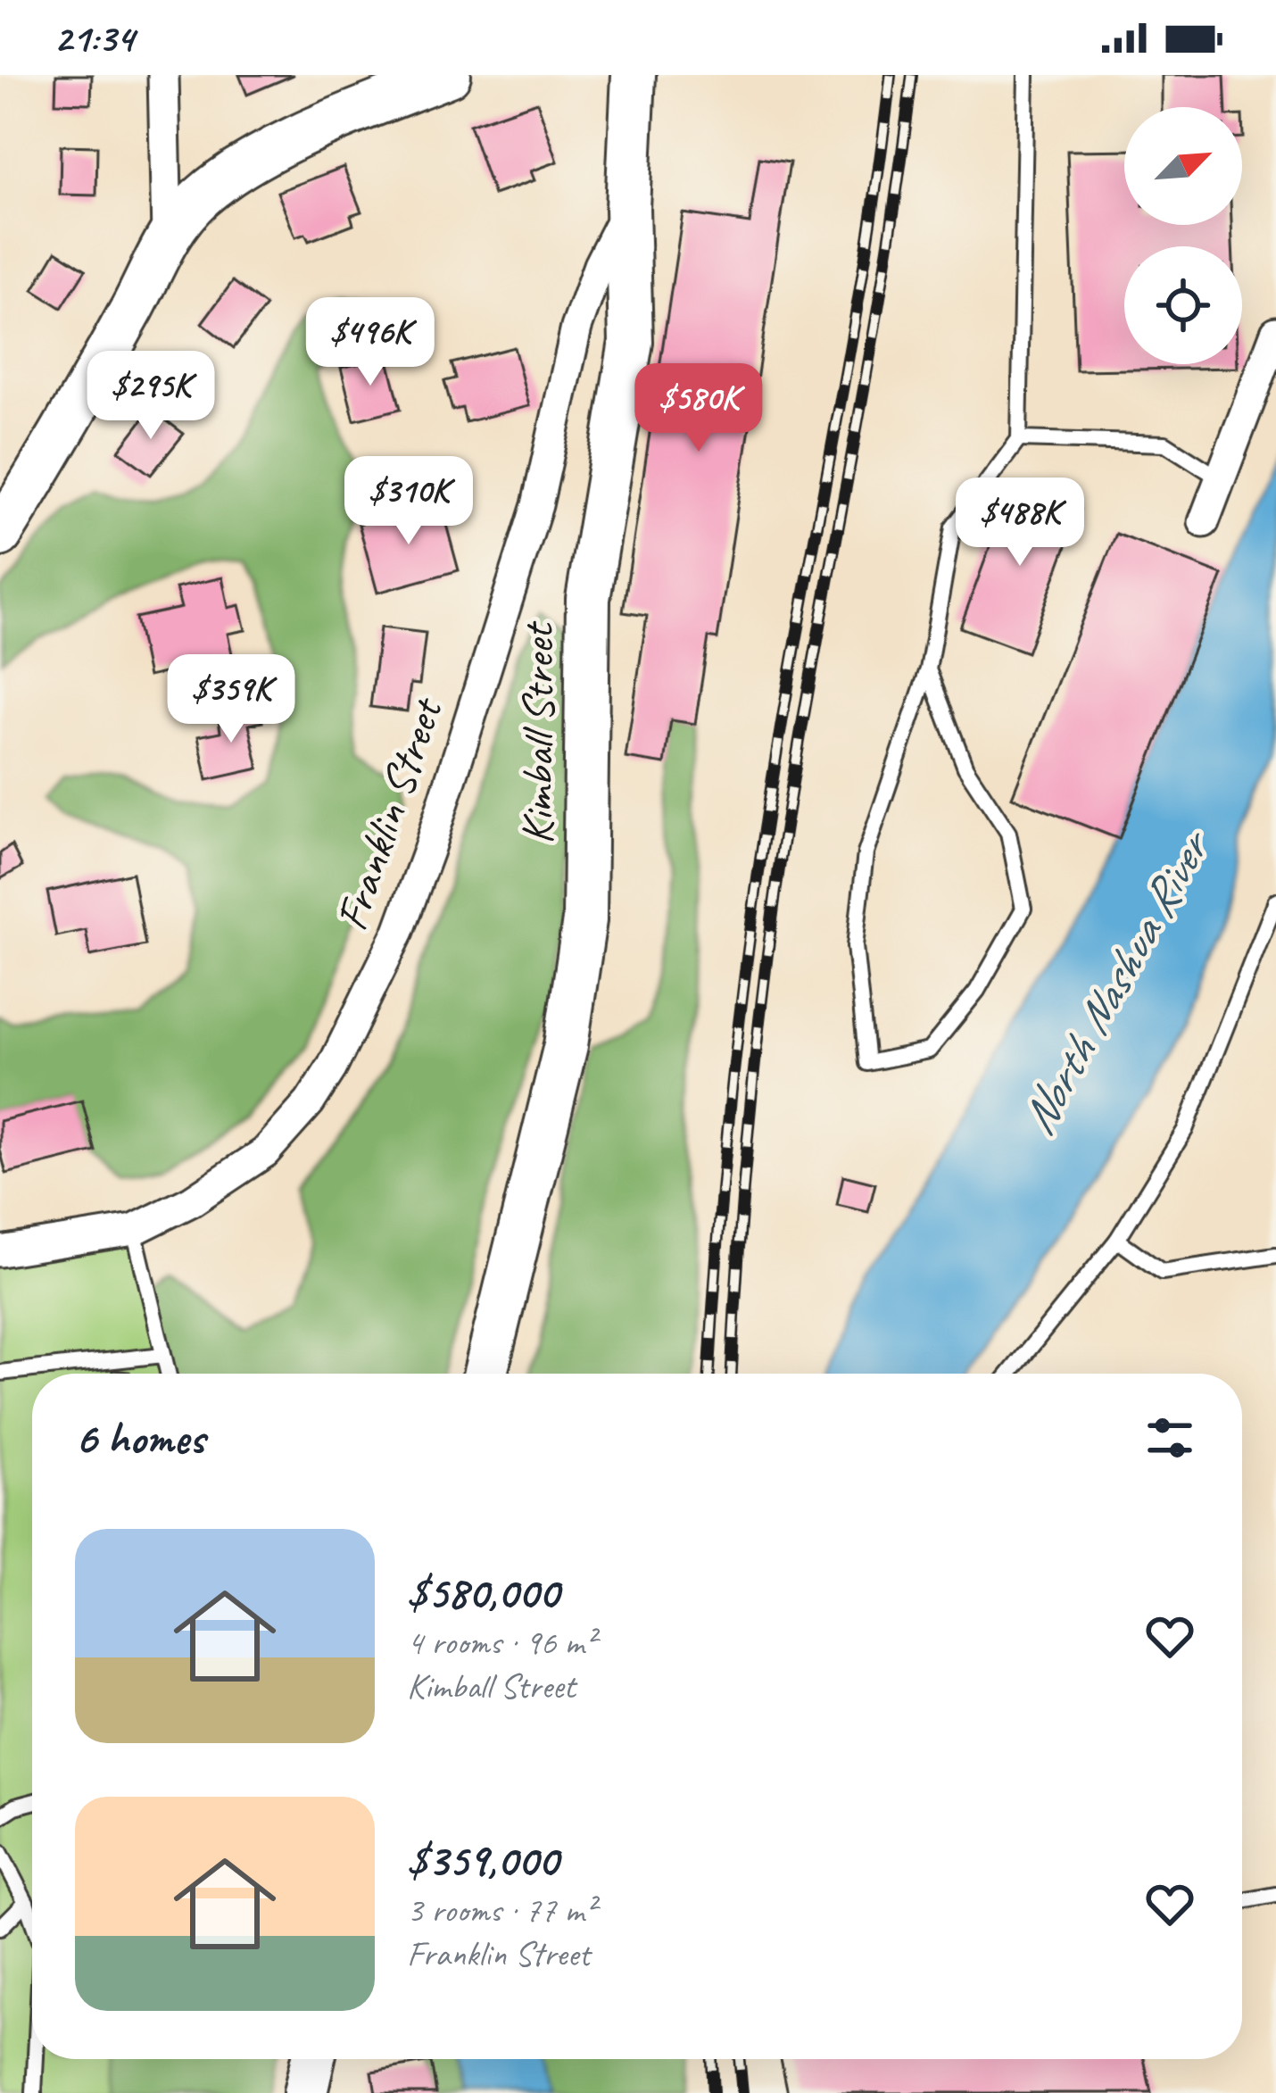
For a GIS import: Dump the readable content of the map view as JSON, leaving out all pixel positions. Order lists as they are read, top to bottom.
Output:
{
  "streets": {
    "main road": ["Kimball Street"],
    "street": ["Franklin Street"]
  },
  "crossings": [
    ["Kimball Street", "Franklin Street"]
  ],
  "water": ["North Nashua River"],
  "north": "top right",
  "page": {
    "status": "21:34",
    "price": [
      "$496K",
      "$295K",
      "$580K",
      "$310K",
      "$488K",
      "$359K"
    ],
    "heading": "6 homes",
    "list": [
      {
        "name": "$580,000",
        "note": "4 rooms · 96 m² · Kimball Street"
      },
      {
        "name": "$359,000",
        "note": "3 rooms · 77 m² · Franklin Street"
      }
    ]
  }
}
